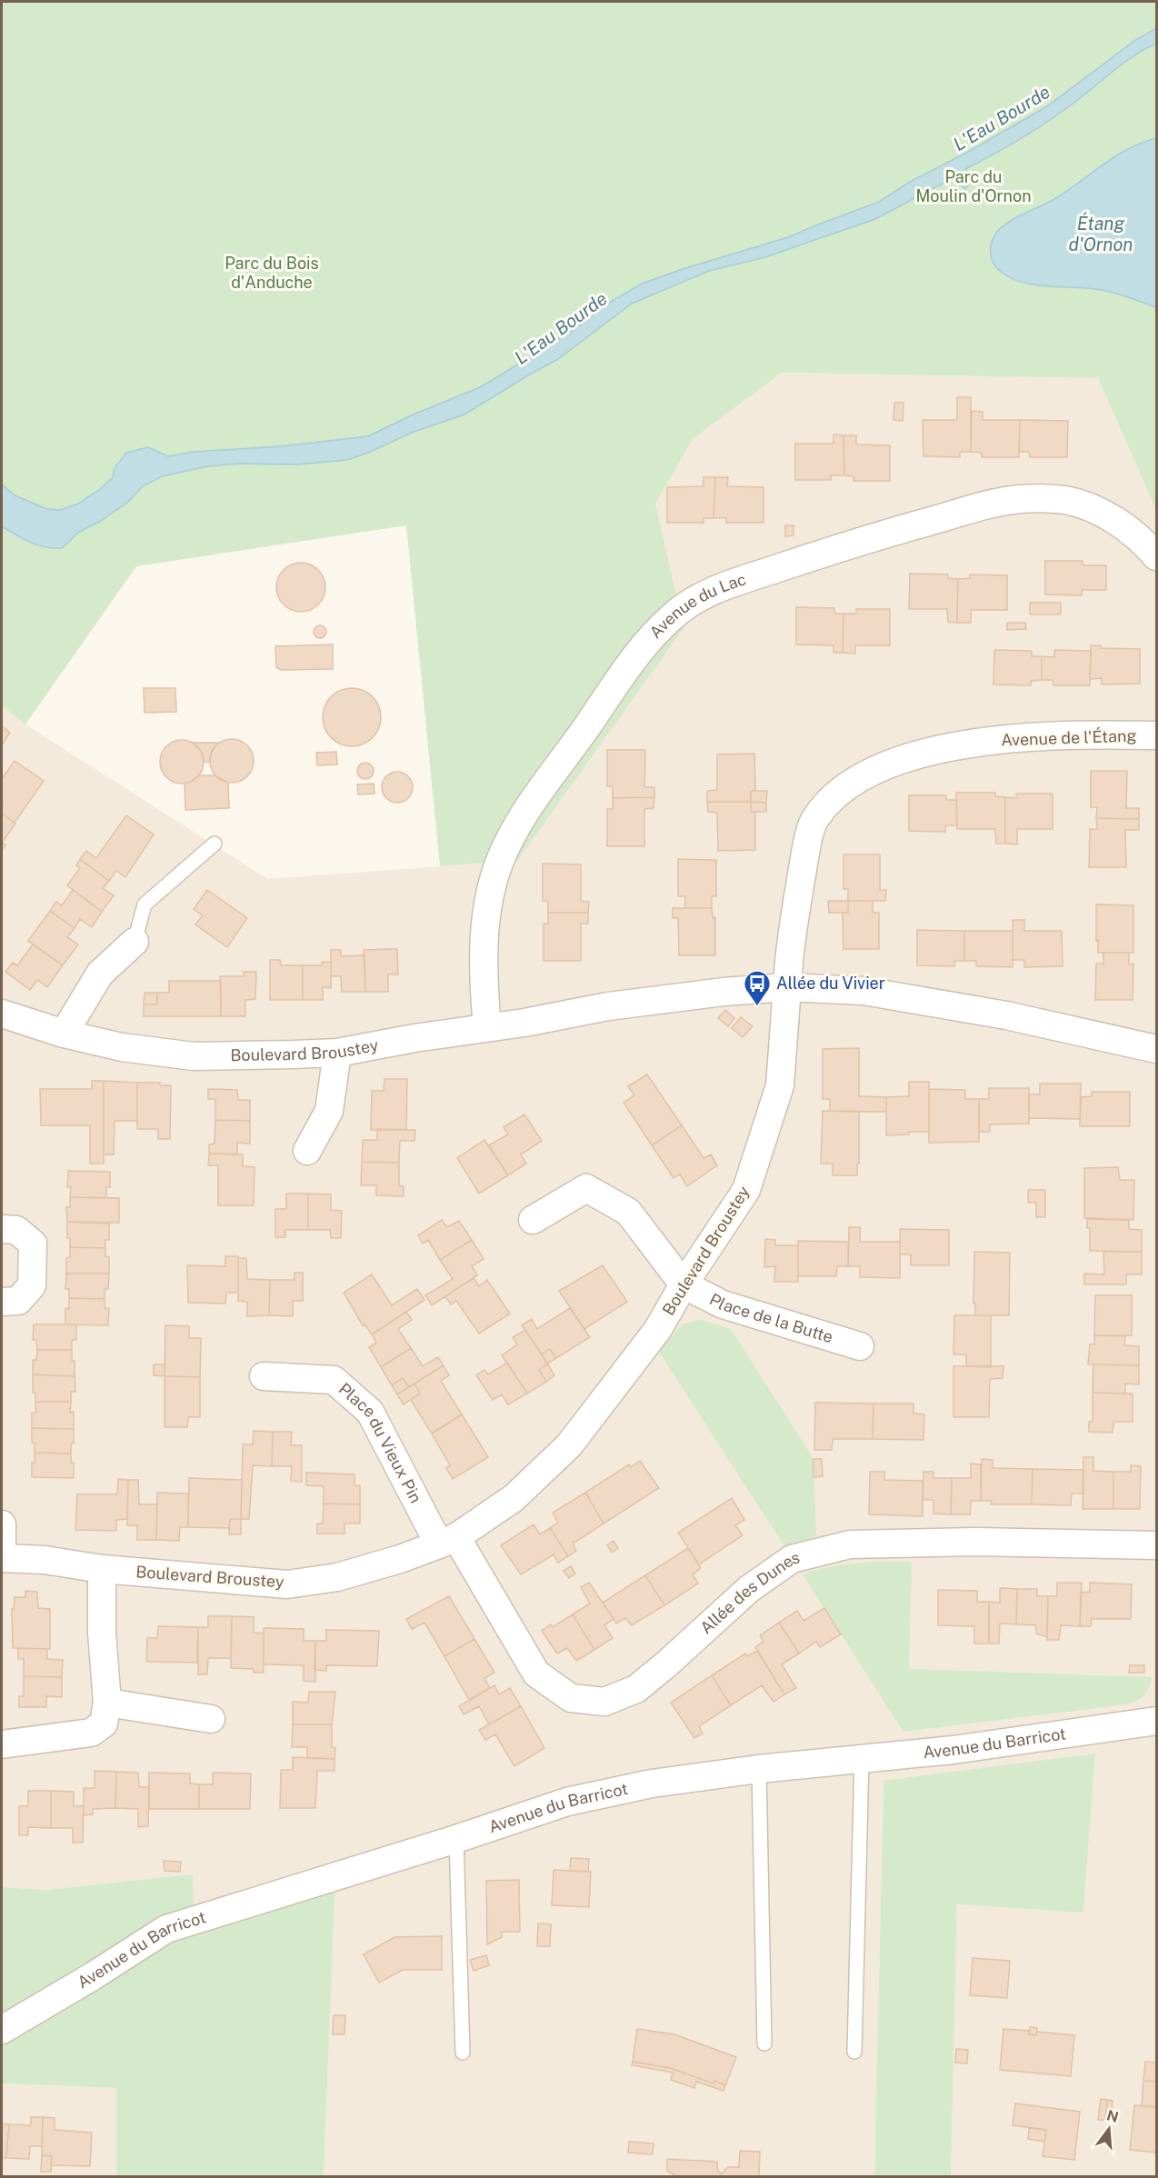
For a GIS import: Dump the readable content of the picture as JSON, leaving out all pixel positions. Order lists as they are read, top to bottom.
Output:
{
  "streets": {
    "street": [
      "Avenue du Lac",
      "Avenue de l'Étang",
      "Boulevard Broustey",
      "Place de la Butte",
      "Place du Vieux Pin",
      "Allée des Dunes",
      "Avenue du Barricot"
    ]
  },
  "crossings": [
    ["Avenue du Lac", "Boulevard Broustey"],
    ["Avenue de l'Étang", "Boulevard Broustey"],
    ["Boulevard Broustey", "Place de la Butte"],
    ["Boulevard Broustey", "Place du Vieux Pin"],
    ["Boulevard Broustey", "Allée des Dunes"],
    ["Place du Vieux Pin", "Allée des Dunes"]
  ],
  "water": ["L'Eau Bourde", "Étang d'Ornon"],
  "parks": ["Parc du Moulin d'Ornon", "Parc du Bois d'Anduche"],
  "places": {
    "bus stop": ["Allée du Vivier"]
  },
  "north": "top"
}
